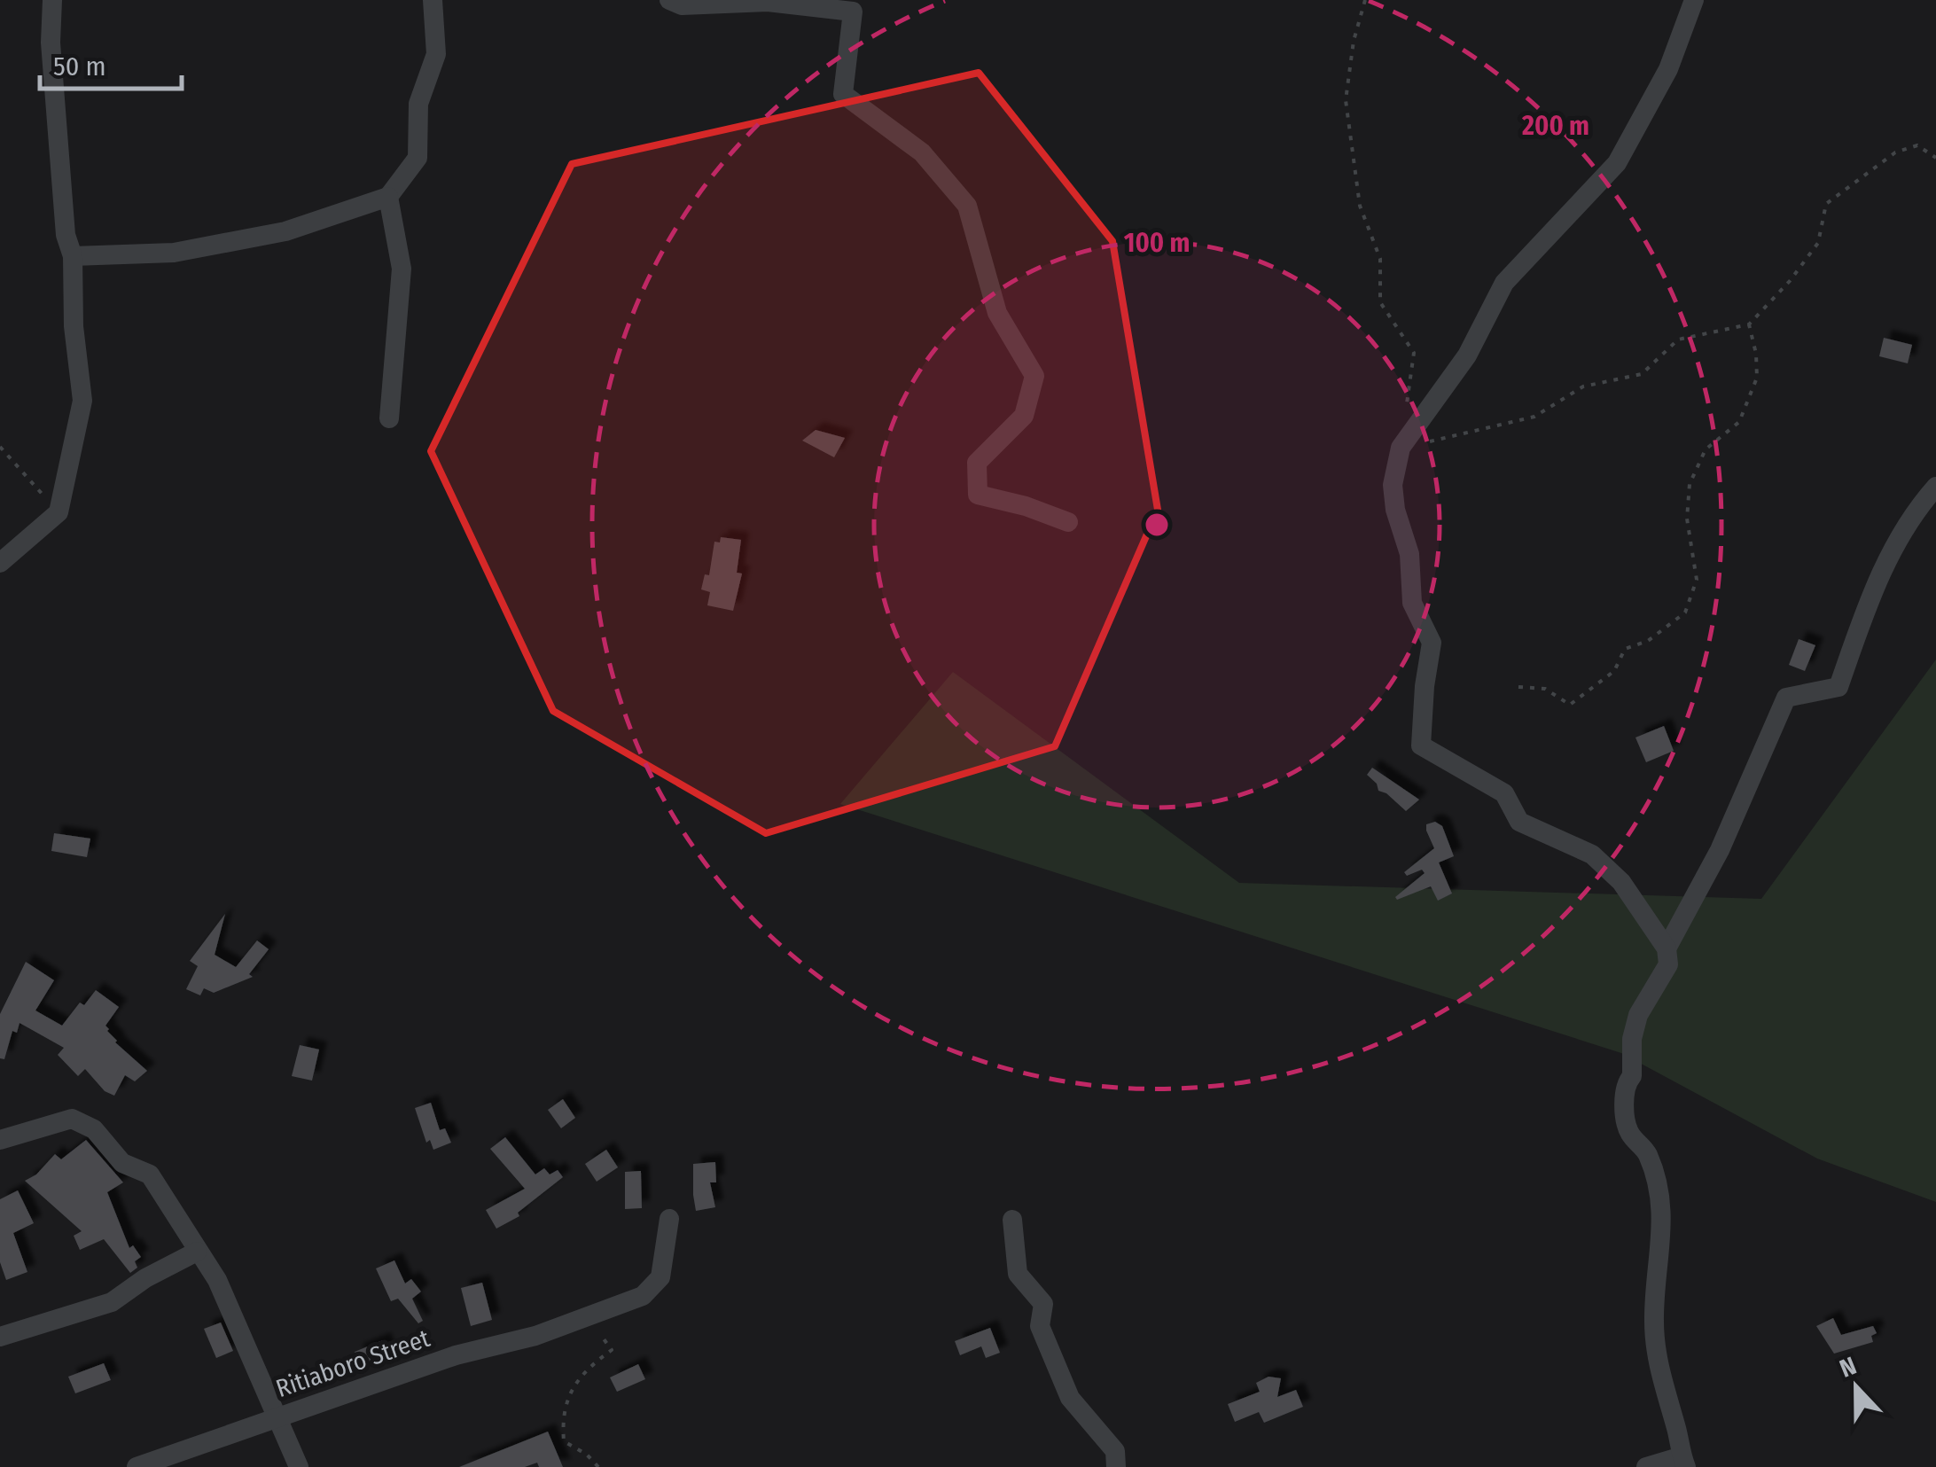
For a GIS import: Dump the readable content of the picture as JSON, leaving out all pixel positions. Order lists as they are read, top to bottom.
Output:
{
  "streets": {
    "street": ["Ritiaboro Street"]
  },
  "scale_bar": "50 m",
  "north": "top",
  "rings": ["200 m", "100 m"]
}
